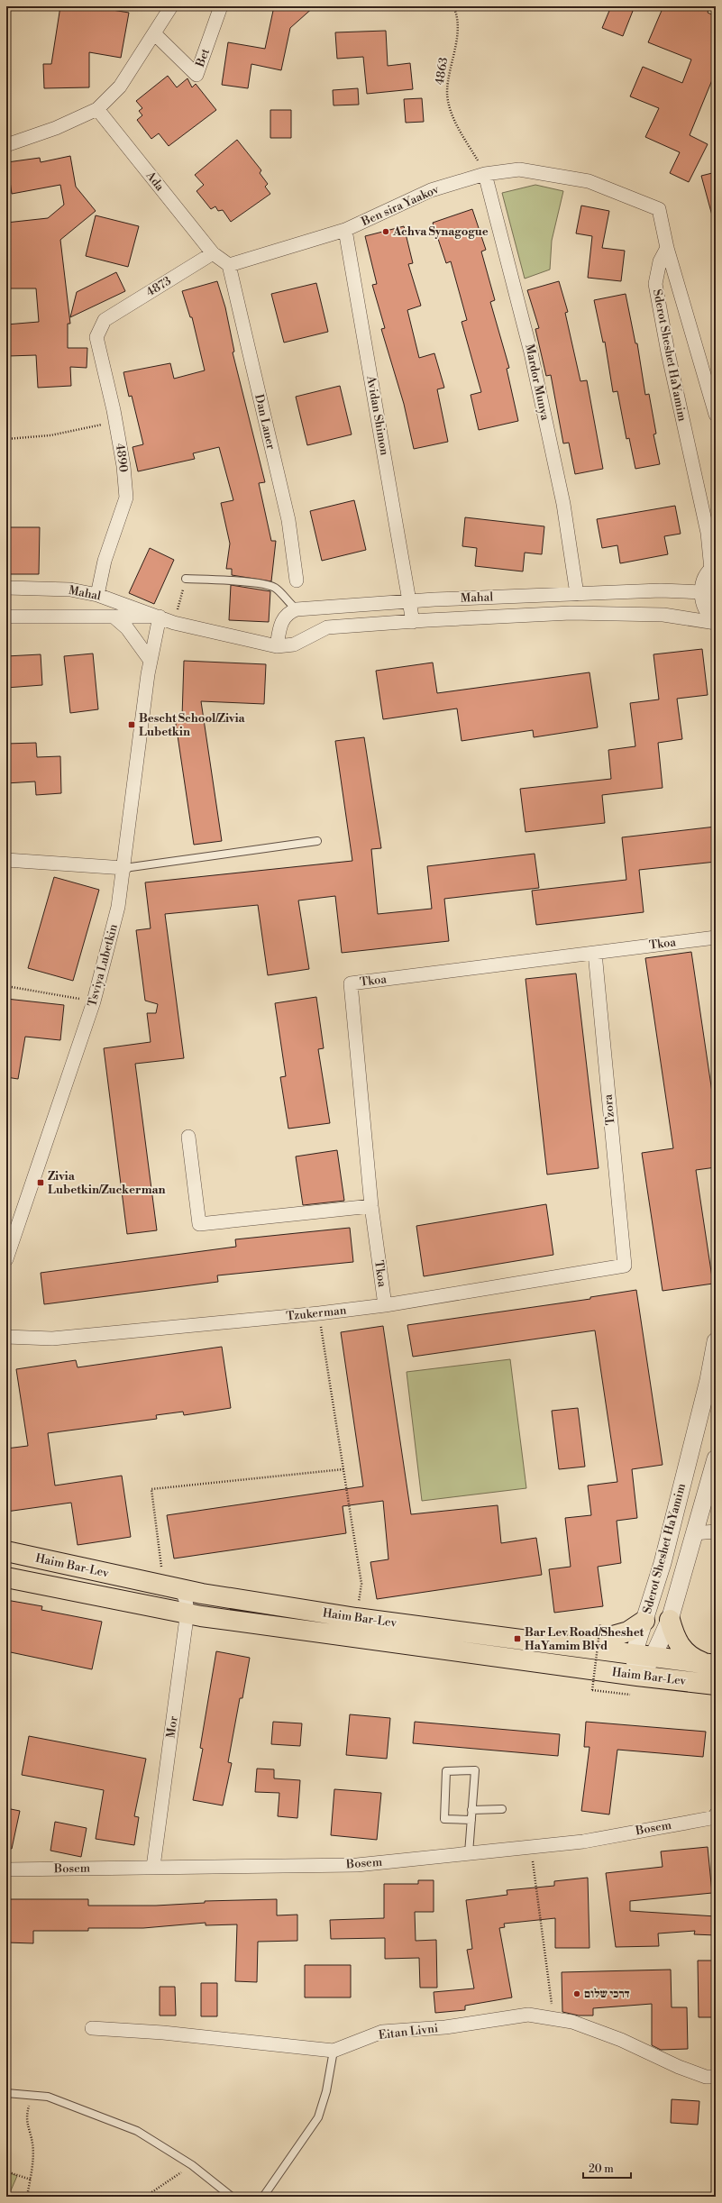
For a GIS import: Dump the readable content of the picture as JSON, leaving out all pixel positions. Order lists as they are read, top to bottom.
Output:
{
  "streets": {
    "main road": ["Haim Bar-Lev"],
    "street": [
      "Bet",
      "Ada",
      "Ben sira Yaakov",
      "4873",
      "Sderot Sheshet HaYamim",
      "Mardor Munya",
      "Avidan Shimon",
      "Dan Laner",
      "4890",
      "Mahal",
      "Tkoa",
      "Tsviya Lubetkin",
      "Tzora",
      "Tzukerman",
      "Mor",
      "Bosem",
      "Eitan Livni"
    ],
    "path": ["4863"]
  },
  "crossings": [
    ["4863", "Ben sira Yaakov"],
    ["4863", "Mardor Munya"],
    ["Ada", "Ben sira Yaakov"],
    ["Ada", "4873"],
    ["Ada", "Dan Laner"],
    ["Ben sira Yaakov", "Sderot Sheshet HaYamim"],
    ["Ben sira Yaakov", "Mardor Munya"],
    ["Ben sira Yaakov", "Avidan Shimon"],
    ["Ben sira Yaakov", "Dan Laner"],
    ["4873", "4890"],
    ["Sderot Sheshet HaYamim", "Haim Bar-Lev"],
    ["Mardor Munya", "Mahal"],
    ["Avidan Shimon", "Mahal"],
    ["4890", "Mahal"],
    ["Mahal", "Tsviya Lubetkin"],
    ["Tkoa", "Tzora"],
    ["Tkoa", "Tzukerman"],
    ["Tzora", "Tzukerman"],
    ["Haim Bar-Lev", "Mor"],
    ["Mor", "Bosem"]
  ],
  "places": {
    "other": ["Achva Synagogue", "דרכי שלום"],
    "transit": ["Bescht School/Zivia Lubetkin", "Zivia Lubetkin/Zuckerman", "Bar Lev Road/Sheshet HaYamim Blvd"]
  },
  "scale_bar": "20 m"
}
